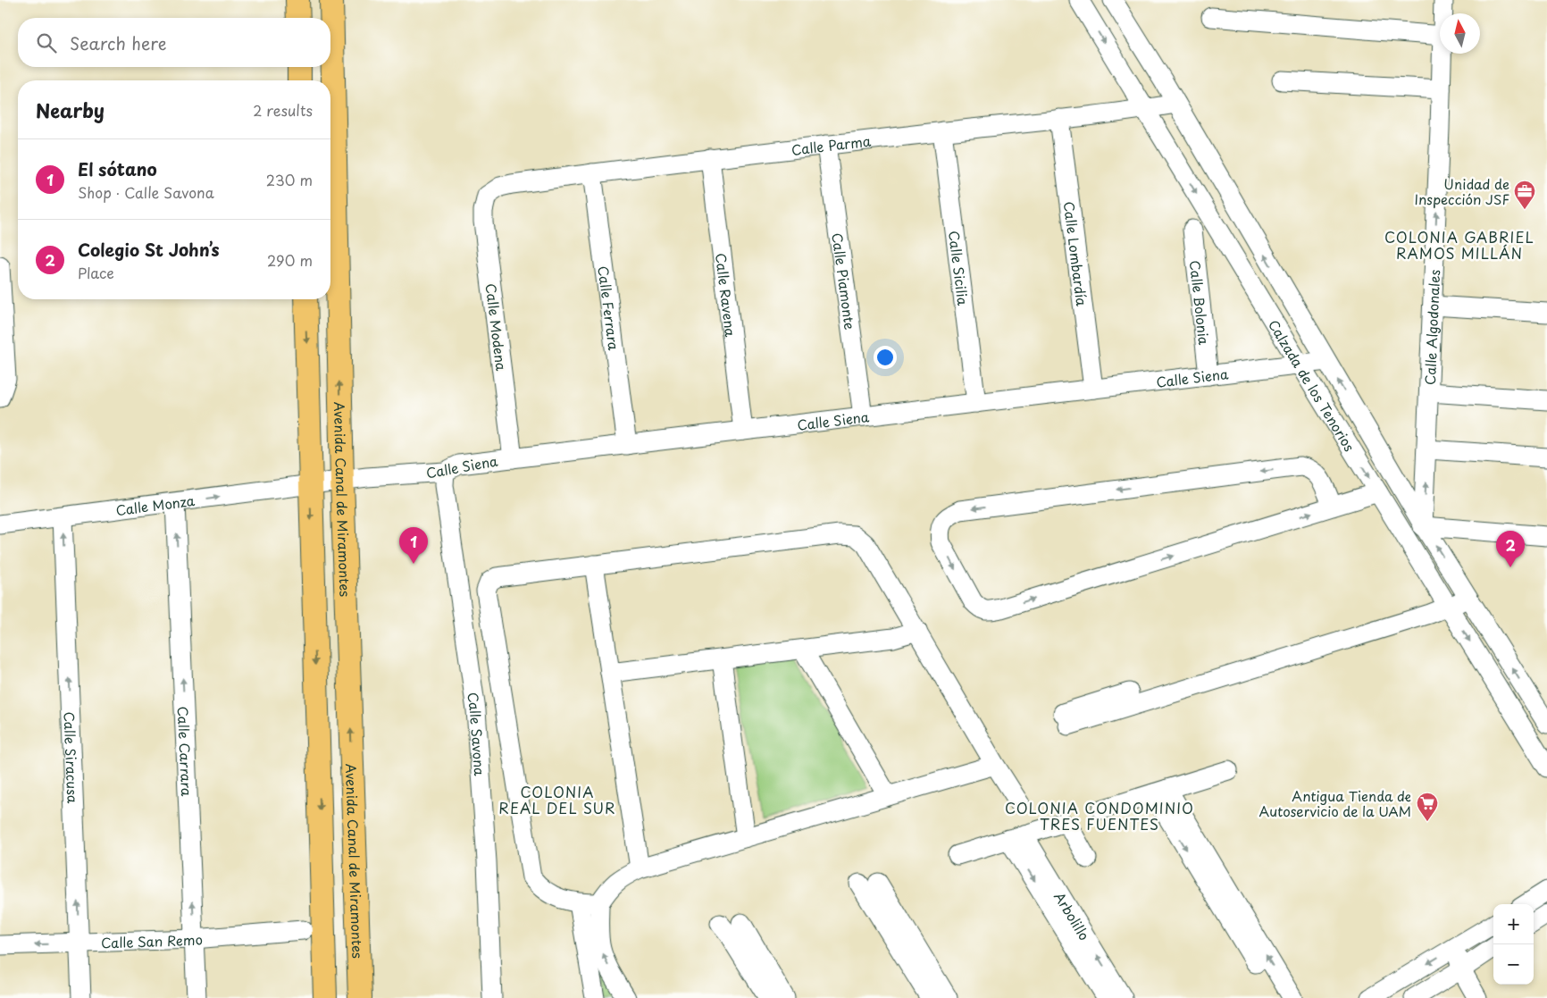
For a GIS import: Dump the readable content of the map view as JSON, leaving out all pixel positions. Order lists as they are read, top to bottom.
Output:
{
  "streets": {
    "main road": ["Avenida Canal de Miramontes"],
    "street": [
      "Calle Parma",
      "Calle Lombardía",
      "Calle Sicilia",
      "Calle Piamonte",
      "Calle Ravena",
      "Calle Bolonia",
      "Calle Ferrara",
      "Calle Modena",
      "Calle Algodonales",
      "Calle Siena",
      "Calzada de los Tenorios",
      "Calle Monza",
      "Calle Savona",
      "Calle Carrara",
      "Calle Siracusa",
      "Arbolillo",
      "Calle San Remo"
    ]
  },
  "crossings": [
    ["Calle Parma", "Calle Lombardía"],
    ["Calle Parma", "Calle Sicilia"],
    ["Calle Parma", "Calle Piamonte"],
    ["Calle Parma", "Calle Ravena"],
    ["Calle Parma", "Calle Ferrara"],
    ["Calle Parma", "Calle Modena"],
    ["Calle Parma", "Calzada de los Tenorios"],
    ["Calle Lombardía", "Calle Siena"],
    ["Calle Sicilia", "Calle Siena"],
    ["Calle Piamonte", "Calle Siena"],
    ["Calle Ravena", "Calle Siena"],
    ["Calle Bolonia", "Calle Siena"],
    ["Calle Ferrara", "Calle Siena"],
    ["Calle Modena", "Calle Siena"],
    ["Calle Algodonales", "Calzada de los Tenorios"],
    ["Calle Siena", "Calzada de los Tenorios"],
    ["Calle Siena", "Avenida Canal de Miramontes"],
    ["Calle Siena", "Calle Monza"],
    ["Calle Siena", "Calle Savona"],
    ["Calle Monza", "Calle Carrara"],
    ["Calle Monza", "Calle Siracusa"],
    ["Calle Carrara", "Calle San Remo"],
    ["Calle Siracusa", "Calle San Remo"]
  ],
  "one_way": [
    "Calle Algodonales",
    "Calle Monza",
    "Calle Carrara",
    "Calle Siracusa"
  ],
  "districts": ["COLONIA GABRIEL RAMOS MILLÁN", "COLONIA REAL DEL SUR", "COLONIA CONDOMINIO TRES FUENTES"],
  "places": {
    "office": ["Unidad de Inspección JSF"],
    "supermarket": ["Antigua Tienda de Autoservicio de la UAM"]
  },
  "north": "top",
  "page": {
    "search": "Search here",
    "heading": ["Nearby", "2 results"],
    "list": [
      {
        "mark": "1",
        "name": "El sótano",
        "note": "Shop · Calle Savona",
        "value": "230 m"
      },
      {
        "mark": "2",
        "name": "Colegio St John’s",
        "note": "Place",
        "value": "290 m"
      }
    ],
    "pins": ["1", "2"],
    "map_buttons": ["+", "−"]
  }
}
